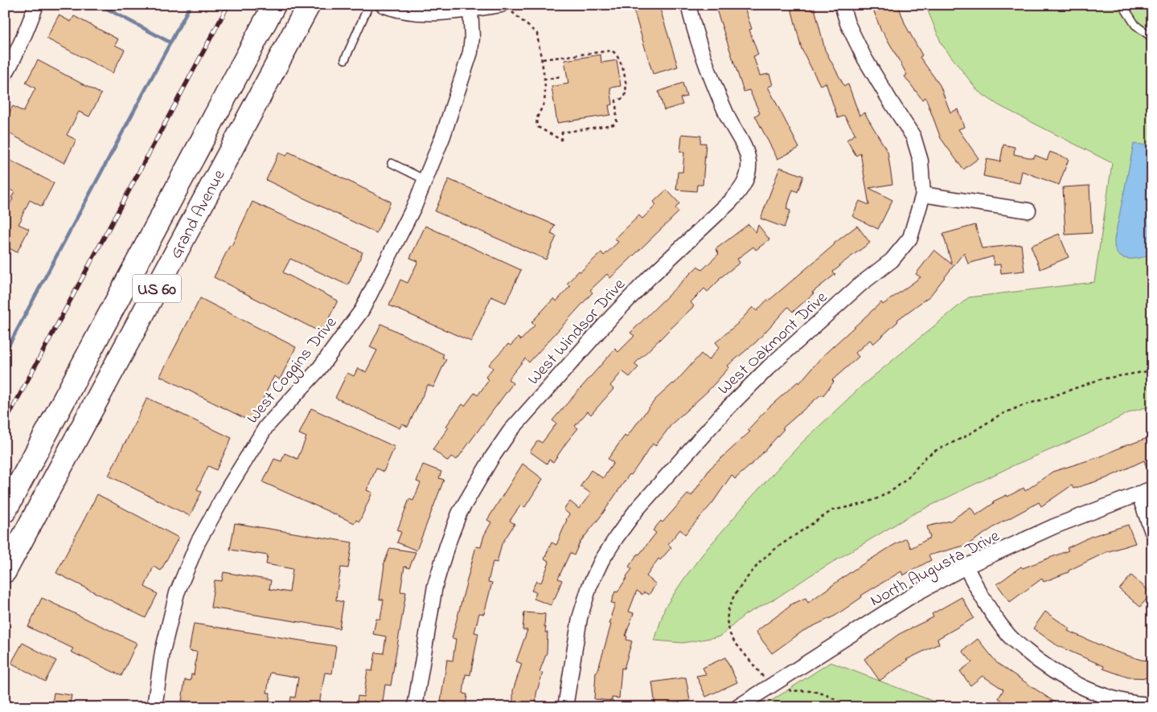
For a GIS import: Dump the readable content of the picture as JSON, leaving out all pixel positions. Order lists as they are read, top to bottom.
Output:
{
  "streets": {
    "highway": ["Grand Avenue", "US 60"],
    "street": [
      "West Windsor Drive",
      "West Oakmont Drive",
      "West Coggins Drive",
      "North Augusta Drive"
    ]
  }
}
